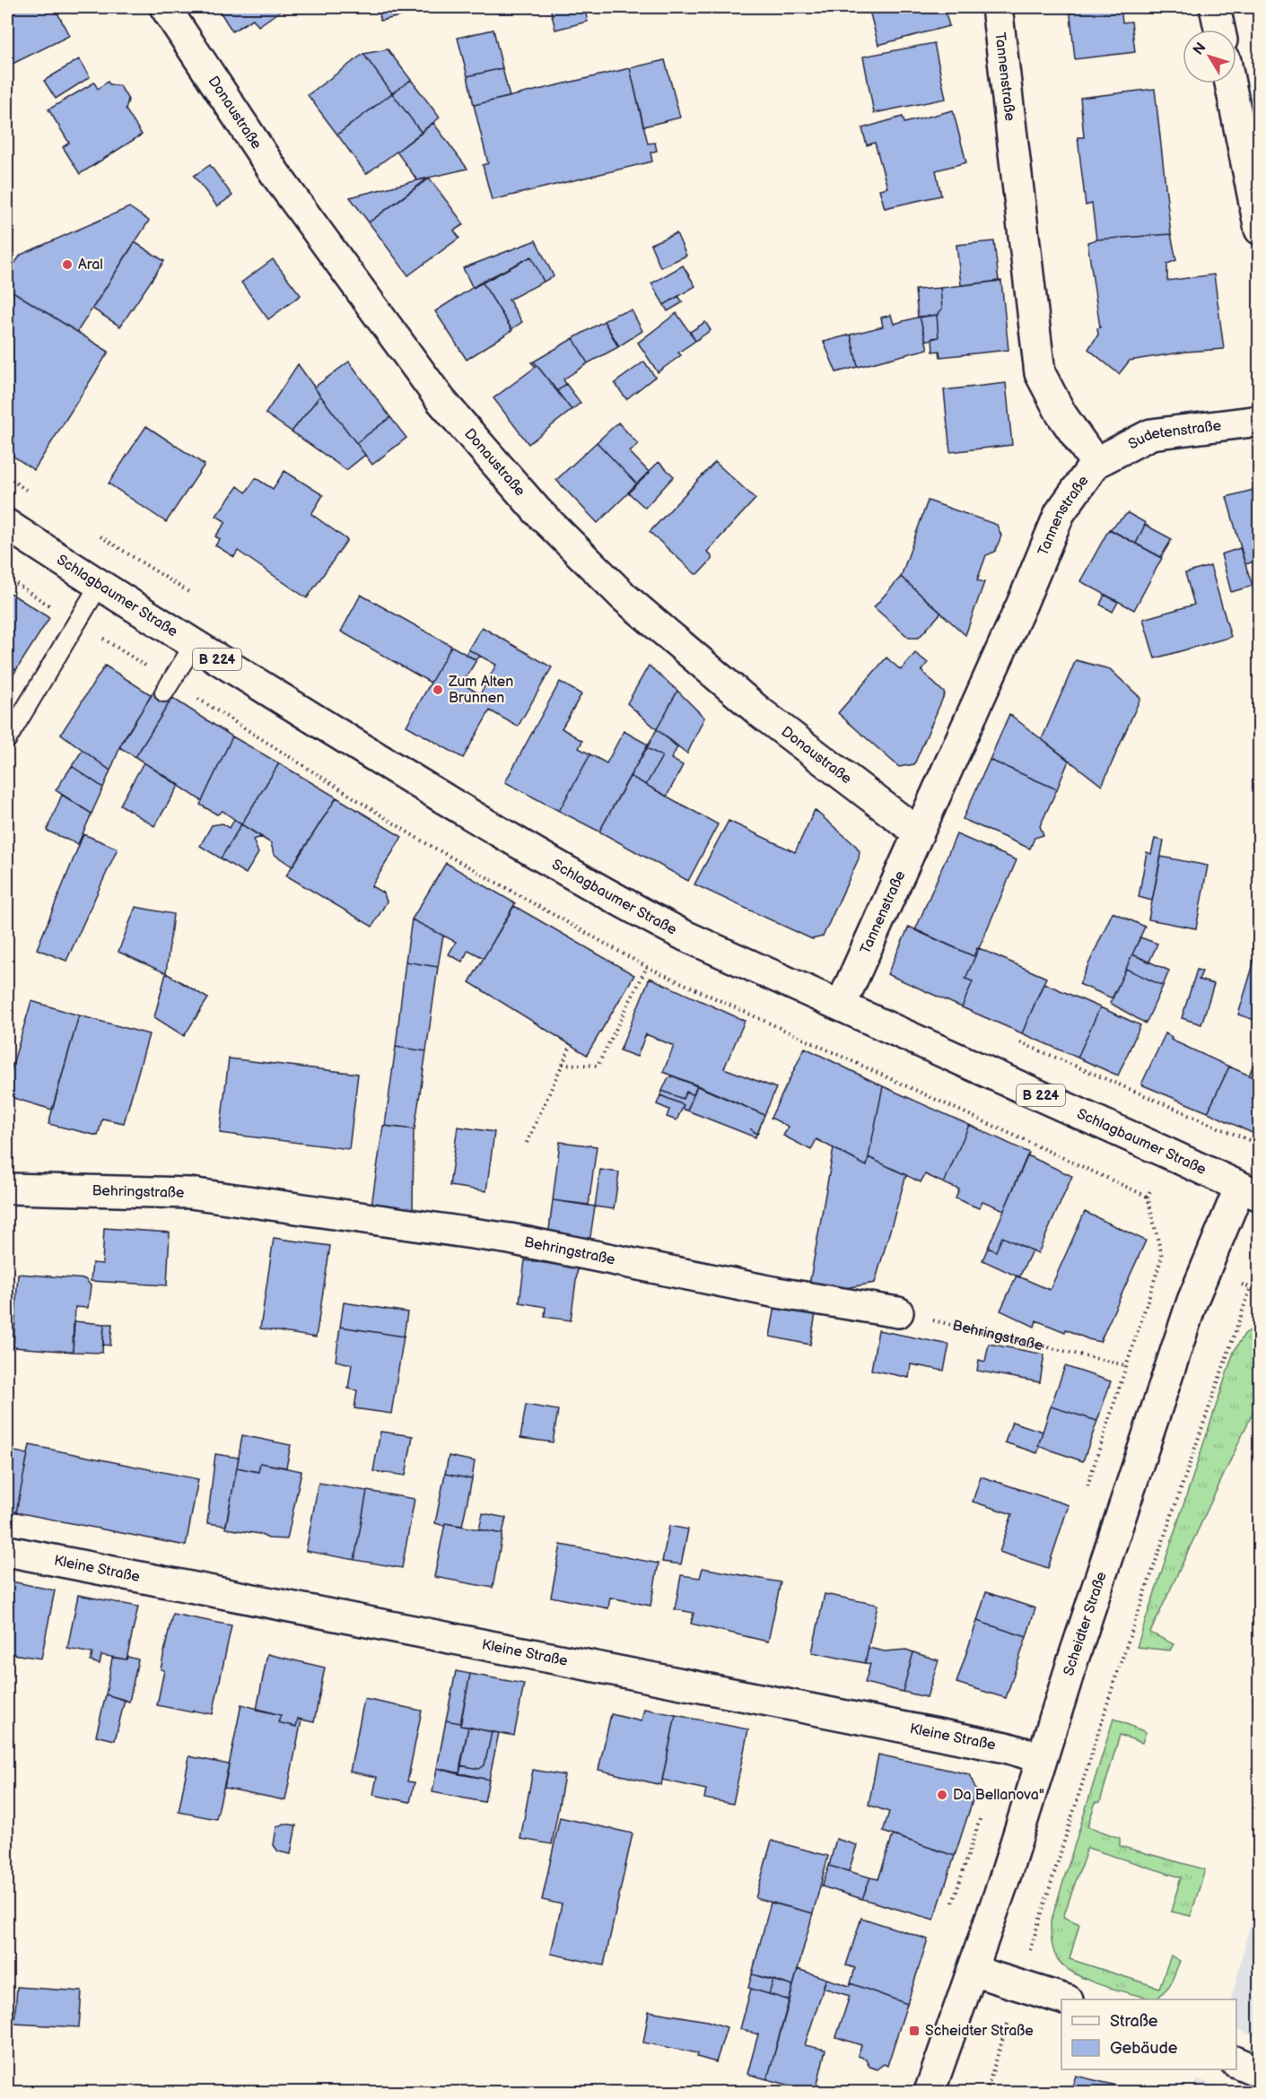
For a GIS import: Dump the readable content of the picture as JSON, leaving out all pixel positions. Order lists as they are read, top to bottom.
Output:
{
  "streets": {
    "street": [
      "Tannenstraße",
      "Donaustraße",
      "Sudetenstraße",
      "Schlagbaumer Straße",
      "B 224",
      "Behringstraße",
      "Kleine Straße",
      "Scheidter Straße"
    ]
  },
  "crossings": [
    ["Tannenstraße", "Donaustraße"],
    ["Tannenstraße", "Sudetenstraße"],
    ["Tannenstraße", "Schlagbaumer Straße"],
    ["Schlagbaumer Straße", "Scheidter Straße"],
    ["Kleine Straße", "Scheidter Straße"]
  ],
  "places": {
    "other": ["Aral", "Zum Alten Brunnen", "Da Bellanova\""],
    "transit": ["Scheidter Straße"]
  },
  "legend": ["Straße", "Gebäude"],
  "north": "top left"
}
